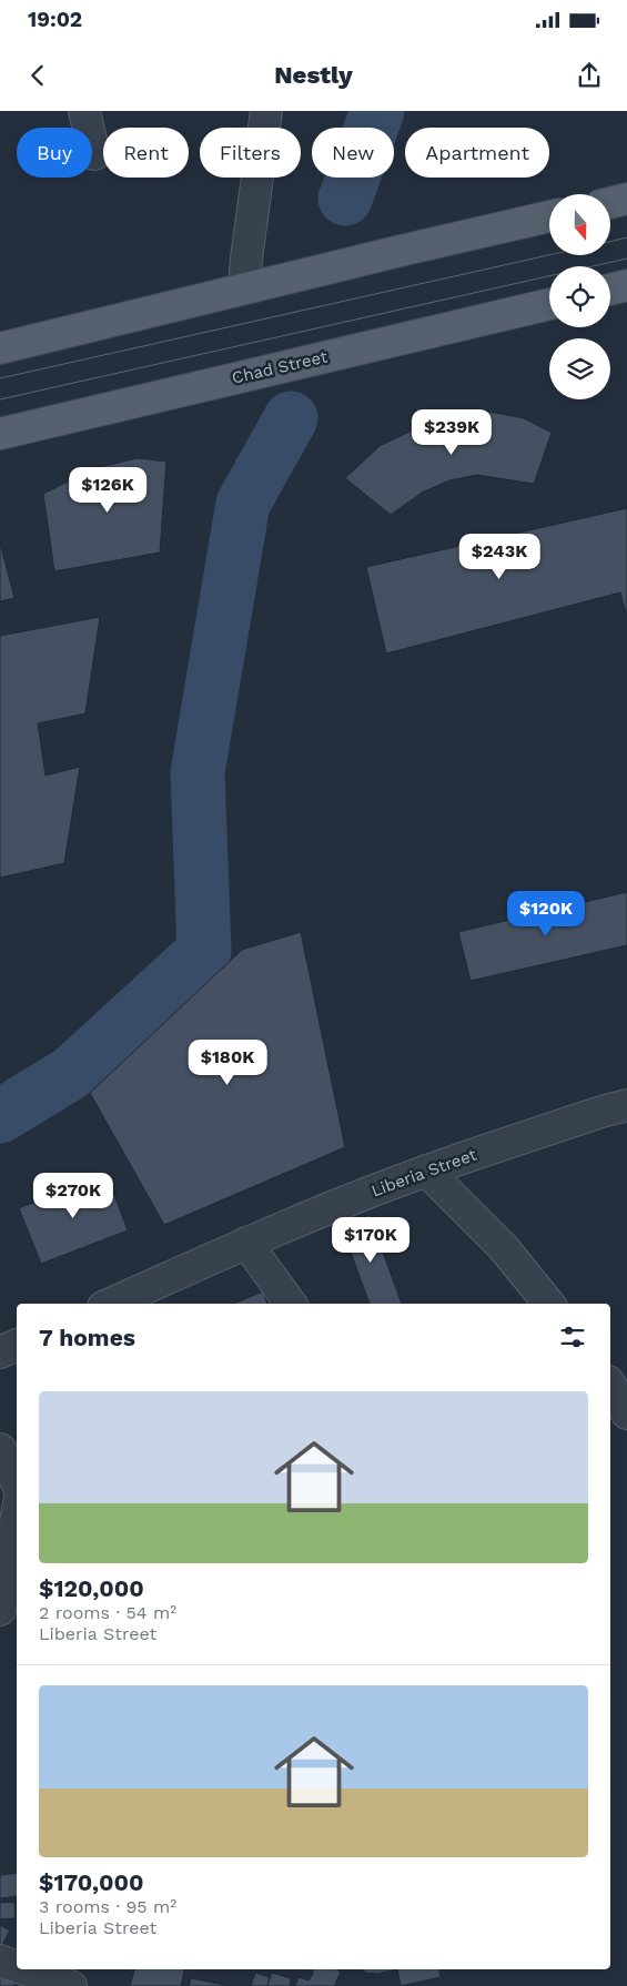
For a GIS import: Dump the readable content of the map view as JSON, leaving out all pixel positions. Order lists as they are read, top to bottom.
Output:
{
  "streets": {
    "main road": ["Chad Street"],
    "street": ["Liberia Street"]
  },
  "north": "bottom",
  "page": {
    "status": "19:02",
    "header": "Nestly",
    "chip": [
      "Buy",
      "Rent",
      "Filters",
      "New",
      "Apartment"
    ],
    "price": [
      "$239K",
      "$126K",
      "$243K",
      "$120K",
      "$180K",
      "$270K",
      "$170K"
    ],
    "heading": "7 homes",
    "list": [
      {
        "name": "$120,000",
        "note": "2 rooms · 54 m² · Liberia Street"
      },
      {
        "name": "$170,000",
        "note": "3 rooms · 95 m² · Liberia Street"
      }
    ]
  }
}
